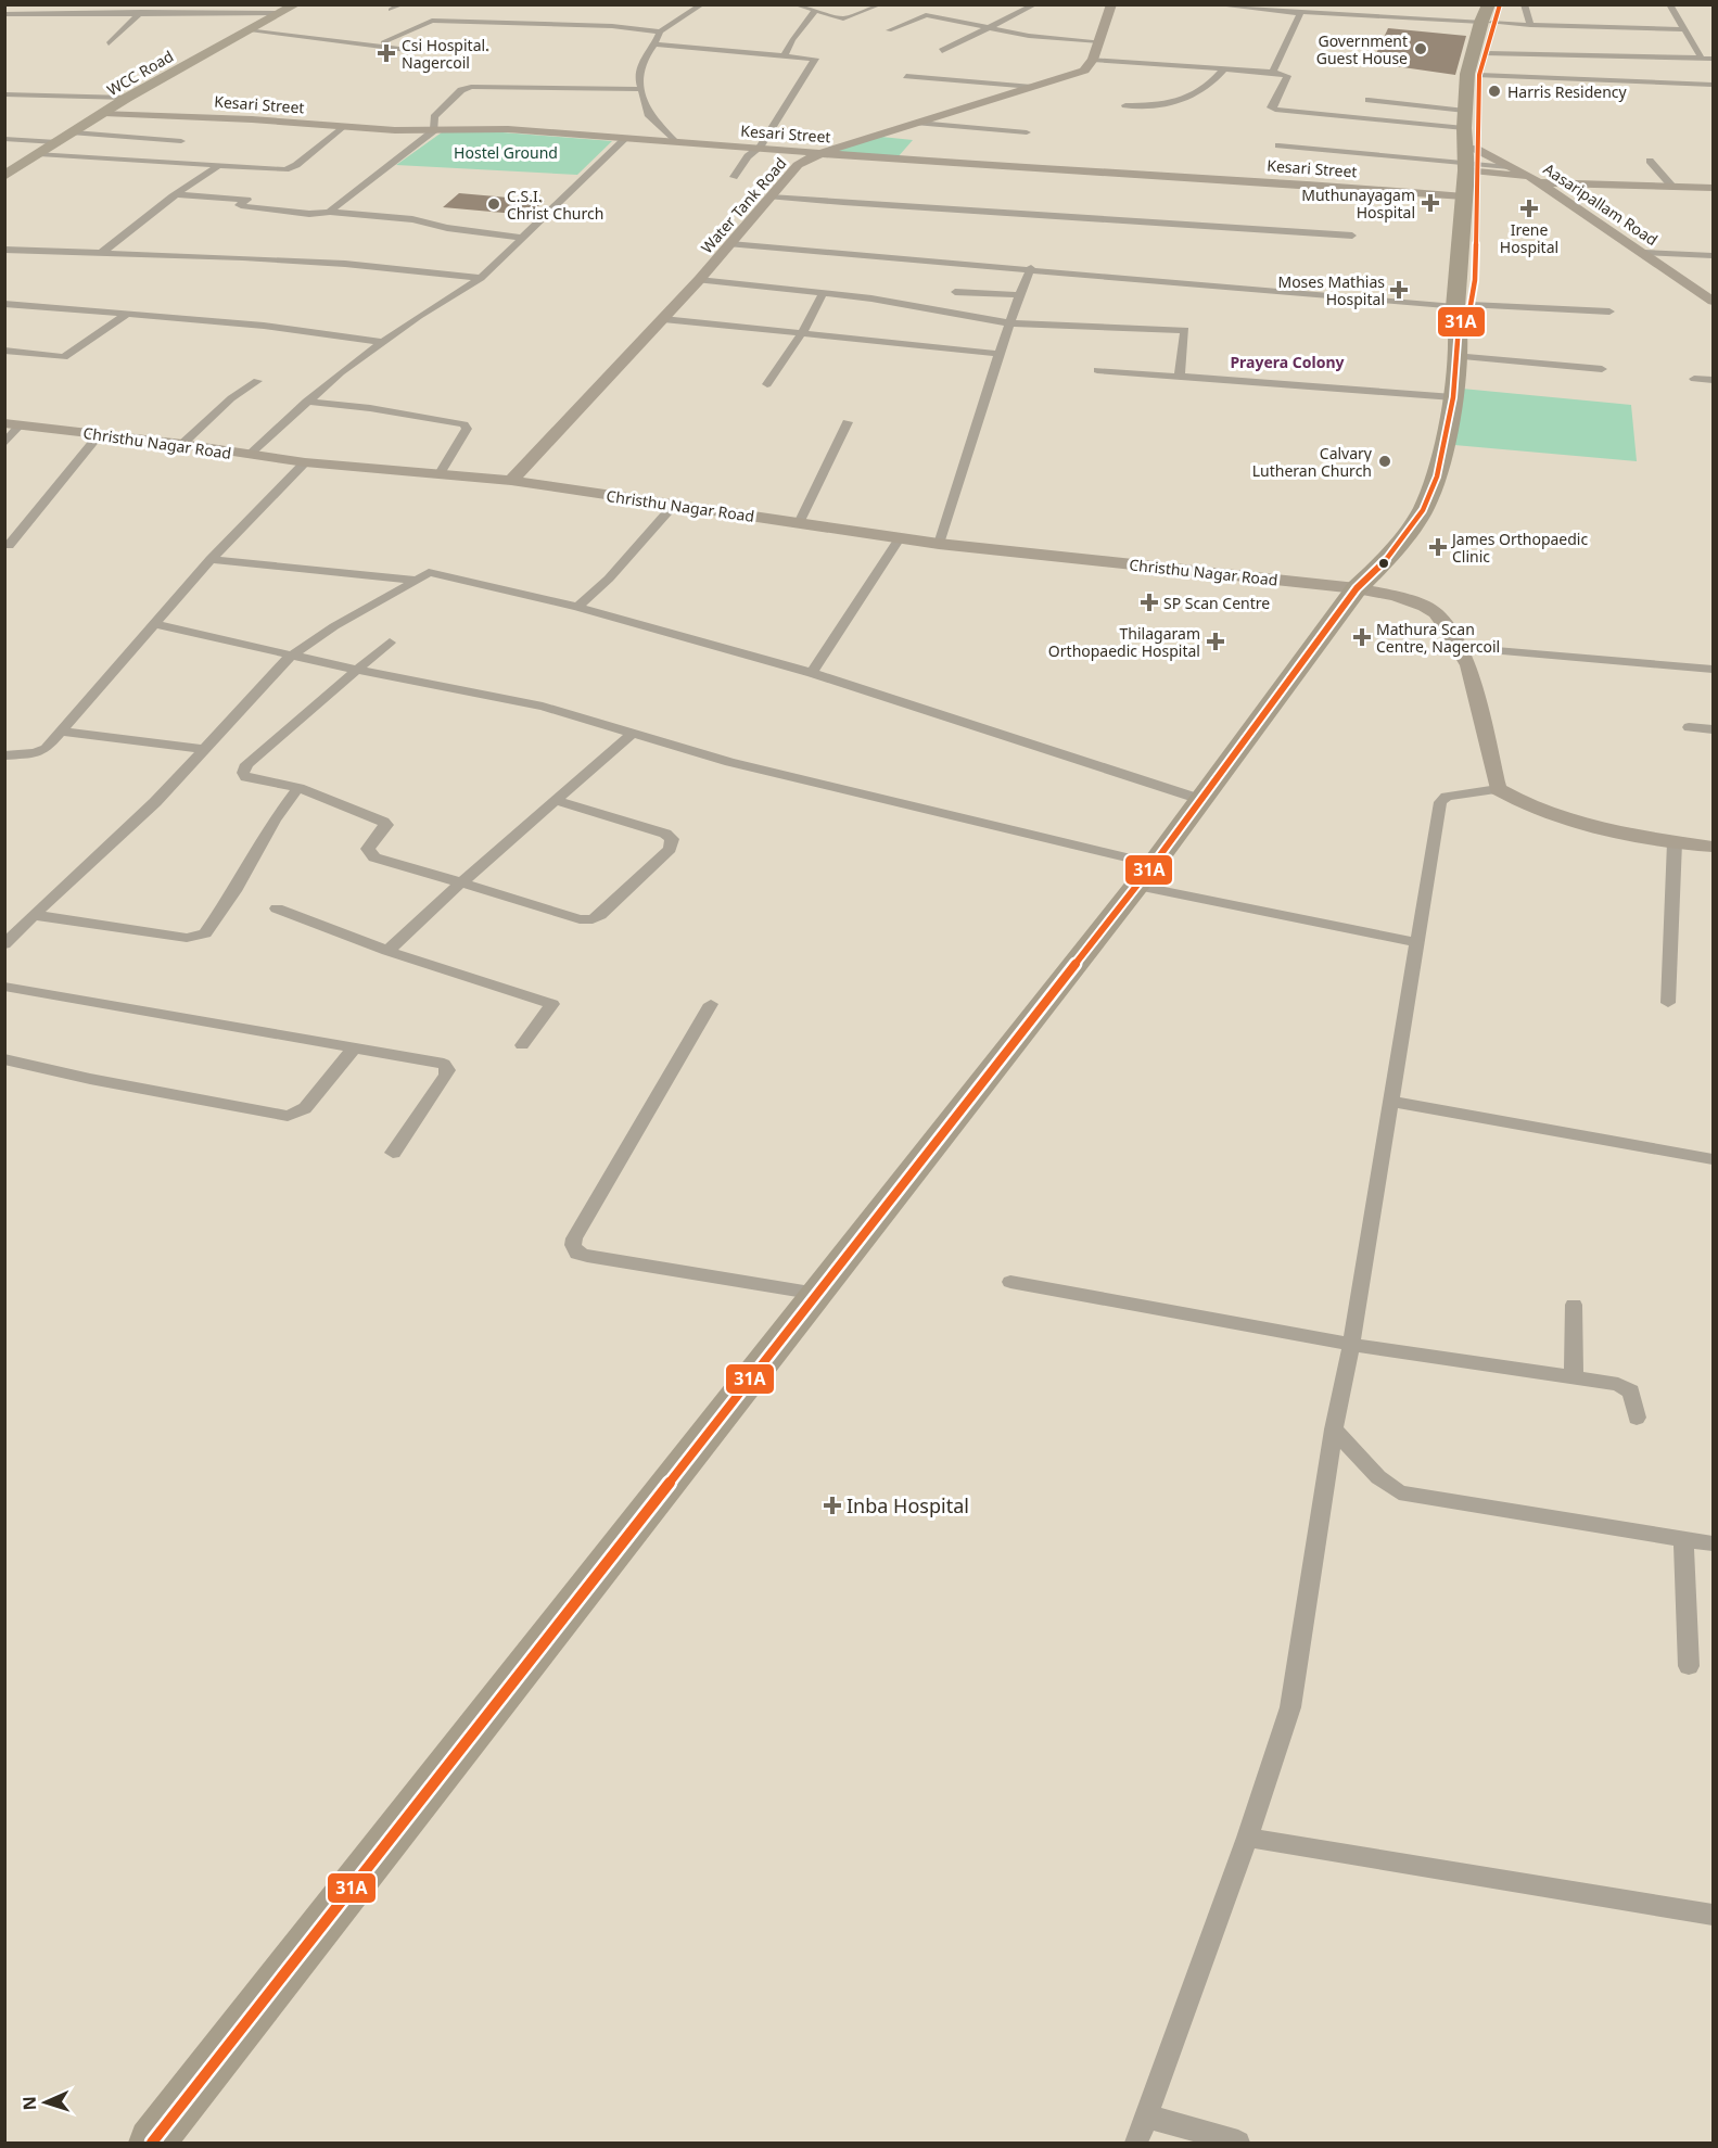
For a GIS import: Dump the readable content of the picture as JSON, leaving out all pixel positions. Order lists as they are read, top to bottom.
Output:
{
  "streets": {
    "main road": ["WCC Road"],
    "street": [
      "Kesari Street",
      "Aasaripallam Road",
      "Water Tank Road",
      "Christhu Nagar Road"
    ]
  },
  "crossings": [
    ["WCC Road", "Kesari Street"],
    ["Kesari Street", "Water Tank Road"],
    ["Water Tank Road", "Christhu Nagar Road"]
  ],
  "districts": ["Prayera Colony"],
  "parks": ["Hostel Ground"],
  "places": {
    "other": [
      "Government Guest House",
      "Harris Residency",
      "C.S.I. Christ Church",
      "Calvary Lutheran Church"
    ],
    "health": [
      "Csi Hospital. Nagercoil",
      "Muthunayagam Hospital",
      "Irene Hospital",
      "Moses Mathias Hospital",
      "James Orthopaedic Clinic",
      "SP Scan Centre",
      "Mathura Scan Centre, Nagercoil",
      "Thilagaram Orthopaedic Hospital",
      "Inba Hospital"
    ]
  },
  "lines": ["transit line 31A"],
  "north": "left"
}
